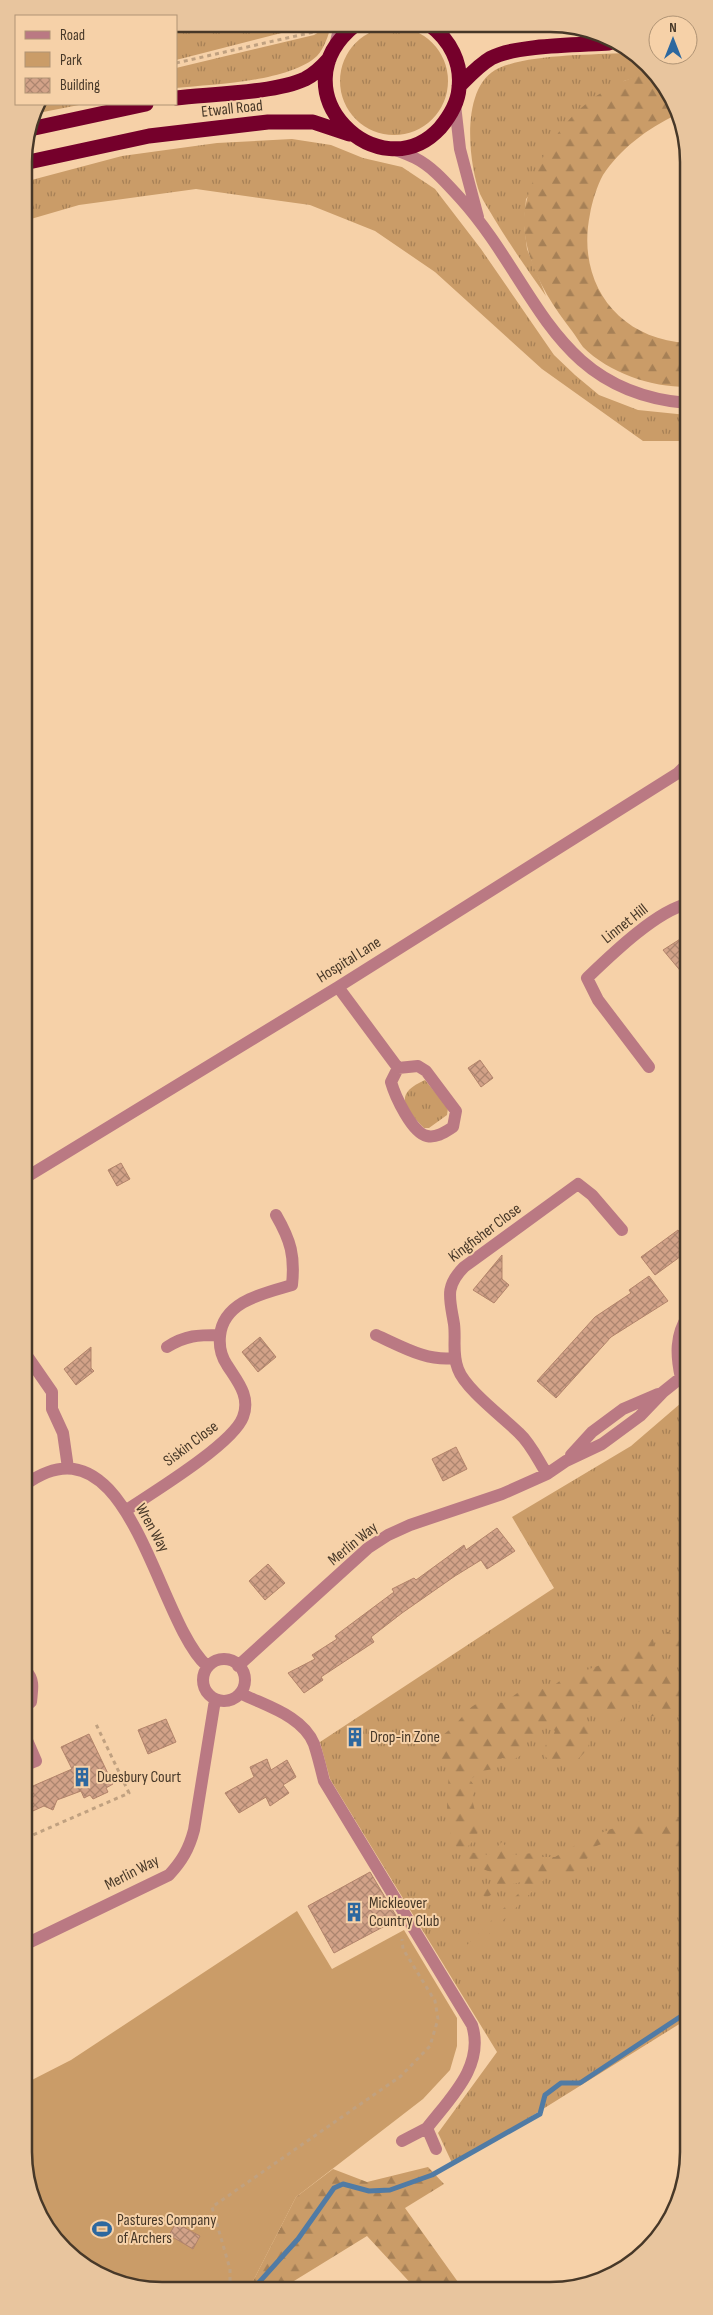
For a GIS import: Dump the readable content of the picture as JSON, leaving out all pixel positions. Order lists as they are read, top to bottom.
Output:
{
  "streets": {
    "highway": ["Etwall Road"],
    "street": [
      "Linnet Hill",
      "Hospital Lane",
      "Kingfisher Close",
      "Siskin Close",
      "Wren Way",
      "Merlin Way"
    ]
  },
  "crossings": [
    ["Kingfisher Close", "Merlin Way"],
    ["Siskin Close", "Wren Way"],
    ["Wren Way", "Merlin Way"]
  ],
  "places": {
    "building": ["Drop-in Zone", "Duesbury Court", "Mickleover Country Club"],
    "sports": ["Pastures Company of Archers"]
  },
  "legend": ["Road", "Park", "Building"],
  "north": "top"
}
